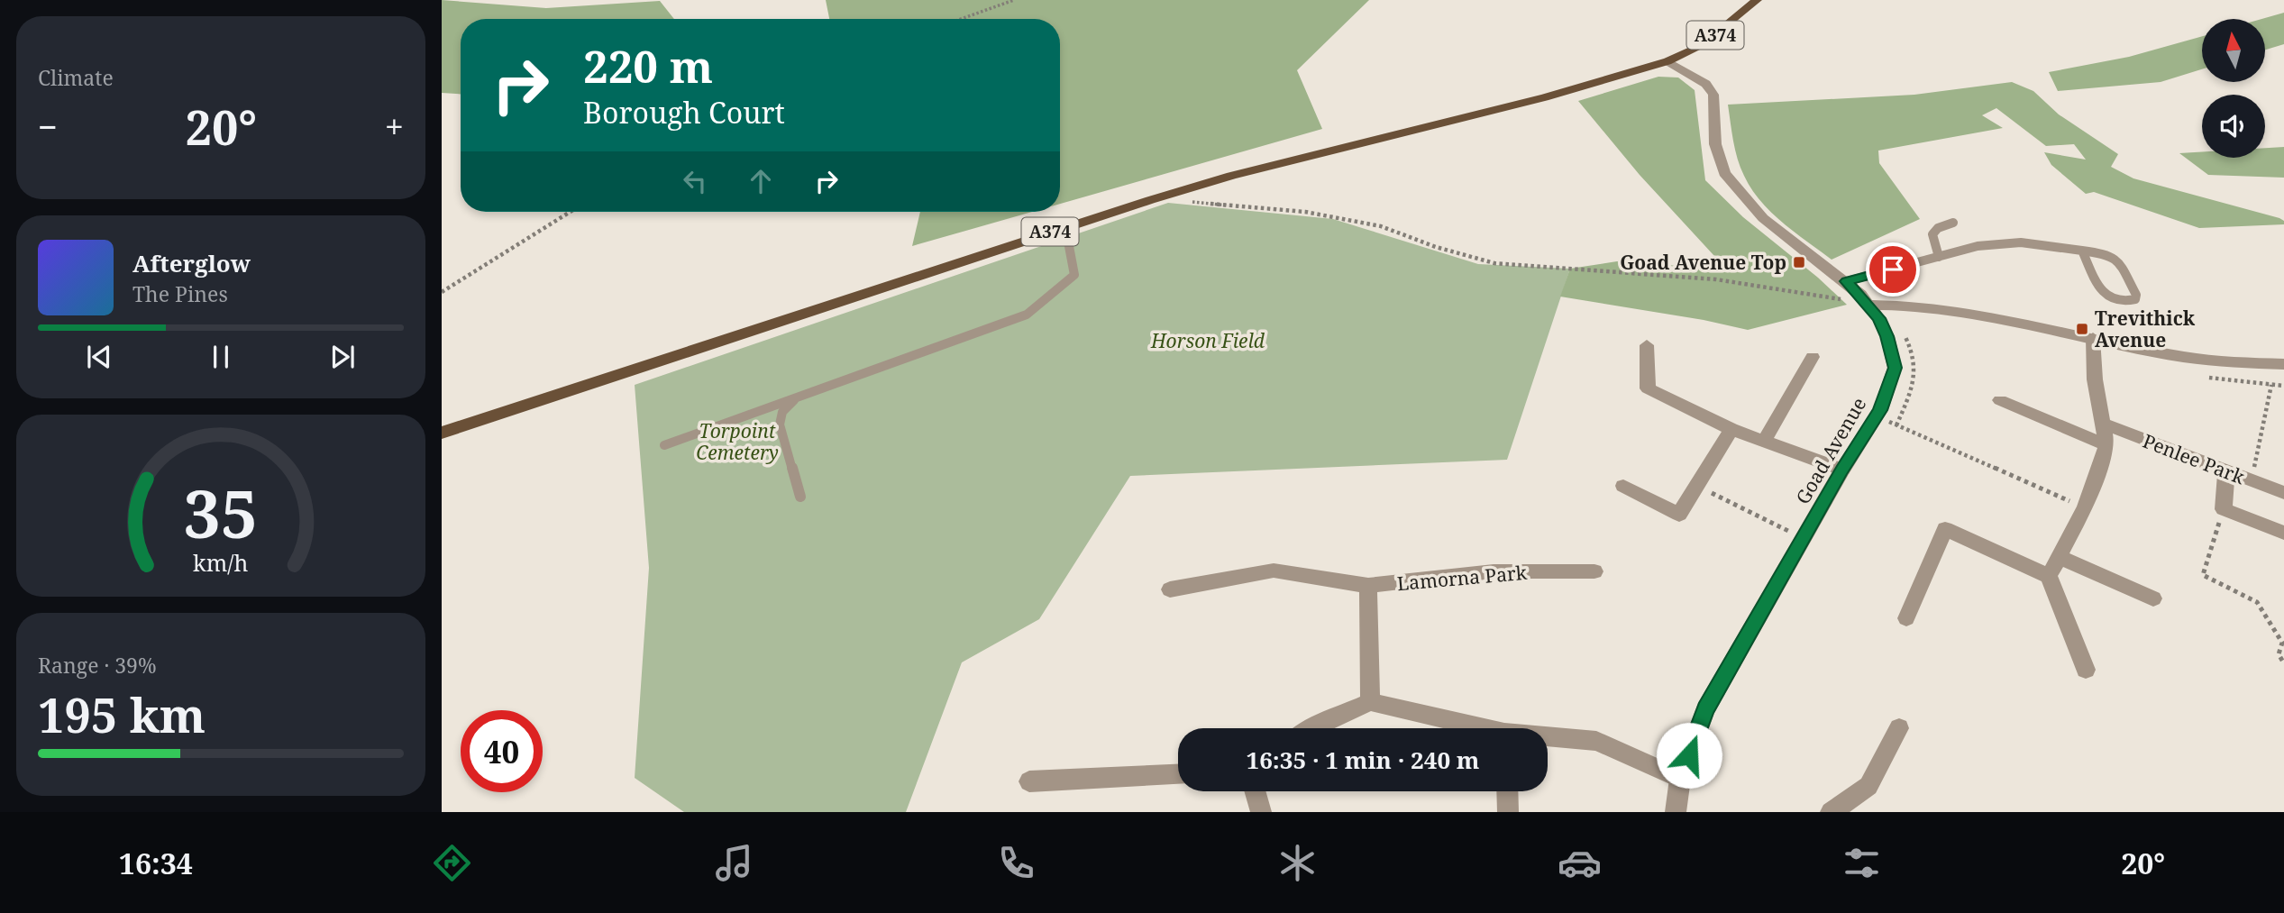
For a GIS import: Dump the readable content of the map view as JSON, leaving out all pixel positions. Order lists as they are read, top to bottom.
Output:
{
  "streets": {
    "main road": ["A374"],
    "street": ["Goad Avenue", "Penlee Park", "Lamorna Park"]
  },
  "crossings": [
    ["A374", "Goad Avenue"]
  ],
  "parks": ["Horson Field", "Torpoint Cemetery"],
  "places": {
    "transit": ["Goad Avenue Top", "Trevithick Avenue"]
  },
  "north": "top",
  "page": {
    "tile": [
      "Climate",
      ["Range · 39%", "195 km"]
    ],
    "turn": ["220 m", "Borough Court"],
    "heat": ["−", "20°", "+"],
    "song": ["Afterglow", "The Pines"],
    "limit": "40",
    "trip": "16:35 · 1 min · 240 m",
    "tabs": ["16:34", "20°"],
    "gauge": ["35", "km/h"]
  }
}
